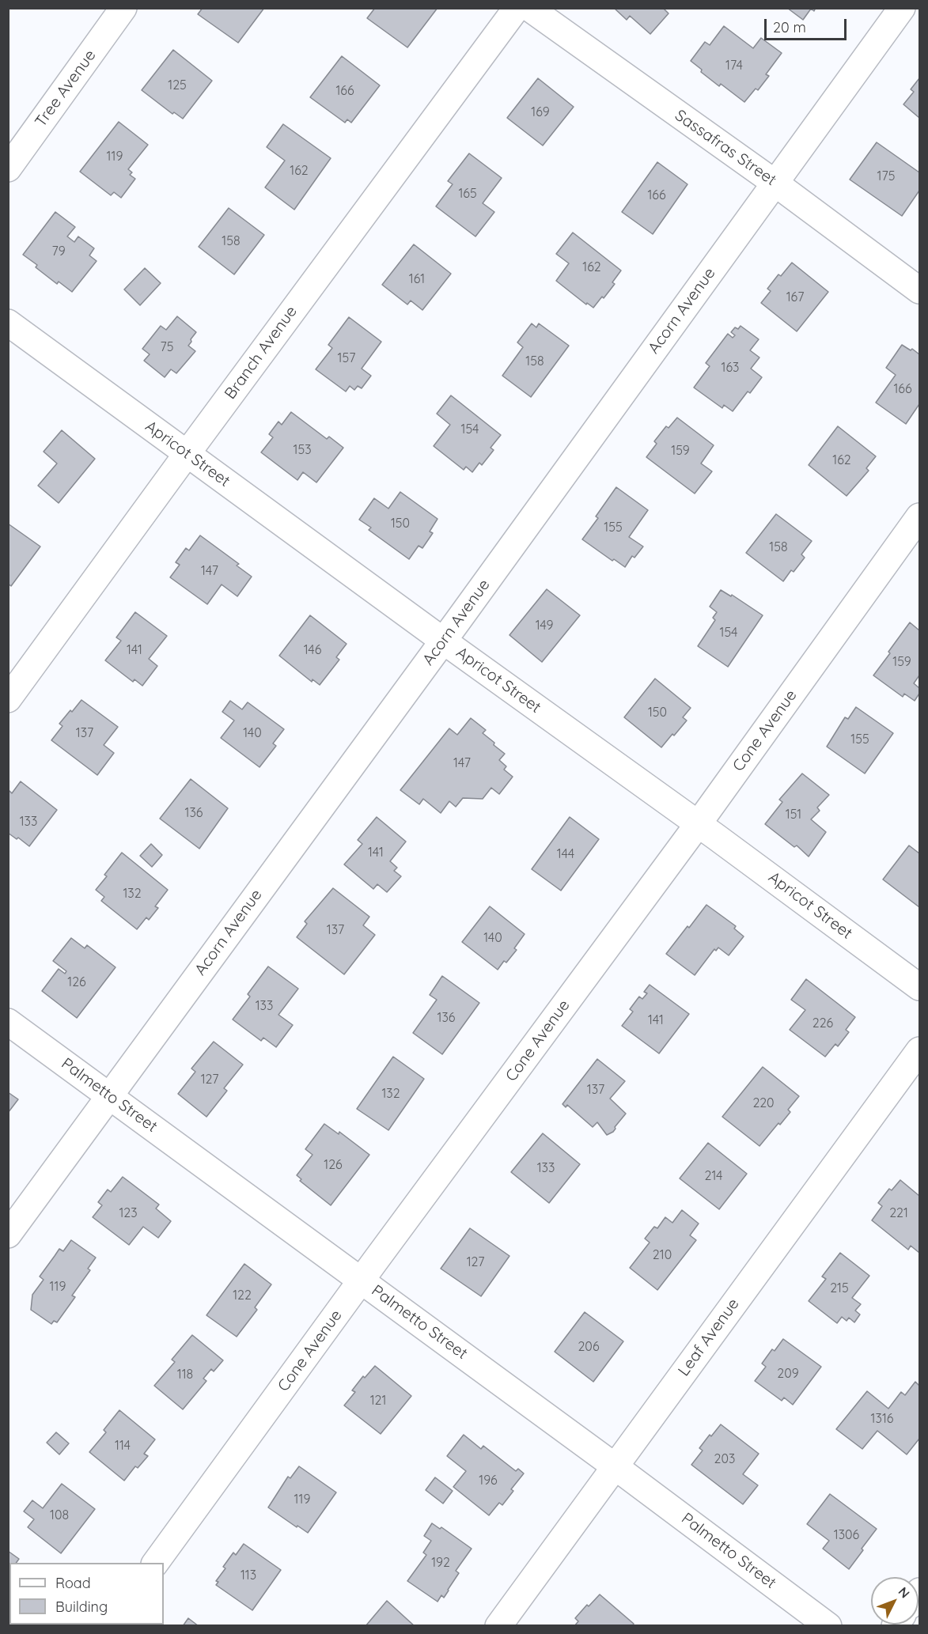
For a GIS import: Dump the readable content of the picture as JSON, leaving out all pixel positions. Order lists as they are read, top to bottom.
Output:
{
  "streets": {
    "street": [
      "Tree Avenue",
      "Sassafras Street",
      "Acorn Avenue",
      "Branch Avenue",
      "Apricot Street",
      "Cone Avenue",
      "Palmetto Street",
      "Leaf Avenue"
    ]
  },
  "crossings": [
    ["Sassafras Street", "Acorn Avenue"],
    ["Acorn Avenue", "Apricot Street"],
    ["Acorn Avenue", "Palmetto Street"],
    ["Branch Avenue", "Apricot Street"],
    ["Apricot Street", "Cone Avenue"],
    ["Cone Avenue", "Palmetto Street"],
    ["Palmetto Street", "Leaf Avenue"]
  ],
  "house_numbers": [
    "174",
    "125",
    "166",
    "169",
    "119",
    "162",
    "175",
    "165",
    "166",
    "158",
    "79",
    "162",
    "161",
    "167",
    "75",
    "157",
    "158",
    "163",
    "166",
    "154",
    "153",
    "159",
    "162",
    "150",
    "155",
    "158",
    "147",
    "149",
    "154",
    "141",
    "146",
    "159",
    "150",
    "137",
    "140",
    "155",
    "147",
    "136",
    "151",
    "133",
    "141",
    "144",
    "132",
    "137",
    "140",
    "126",
    "133",
    "136",
    "141",
    "226",
    "127",
    "137",
    "132",
    "220",
    "126",
    "133",
    "214",
    "123",
    "221",
    "210",
    "127",
    "119",
    "215",
    "122",
    "206",
    "209",
    "118",
    "121",
    "1316",
    "114",
    "203",
    "196",
    "119",
    "108",
    "1306",
    "192",
    "113"
  ],
  "legend": ["Road", "Building"],
  "scale_bar": "20 m",
  "north": "top right"
}
